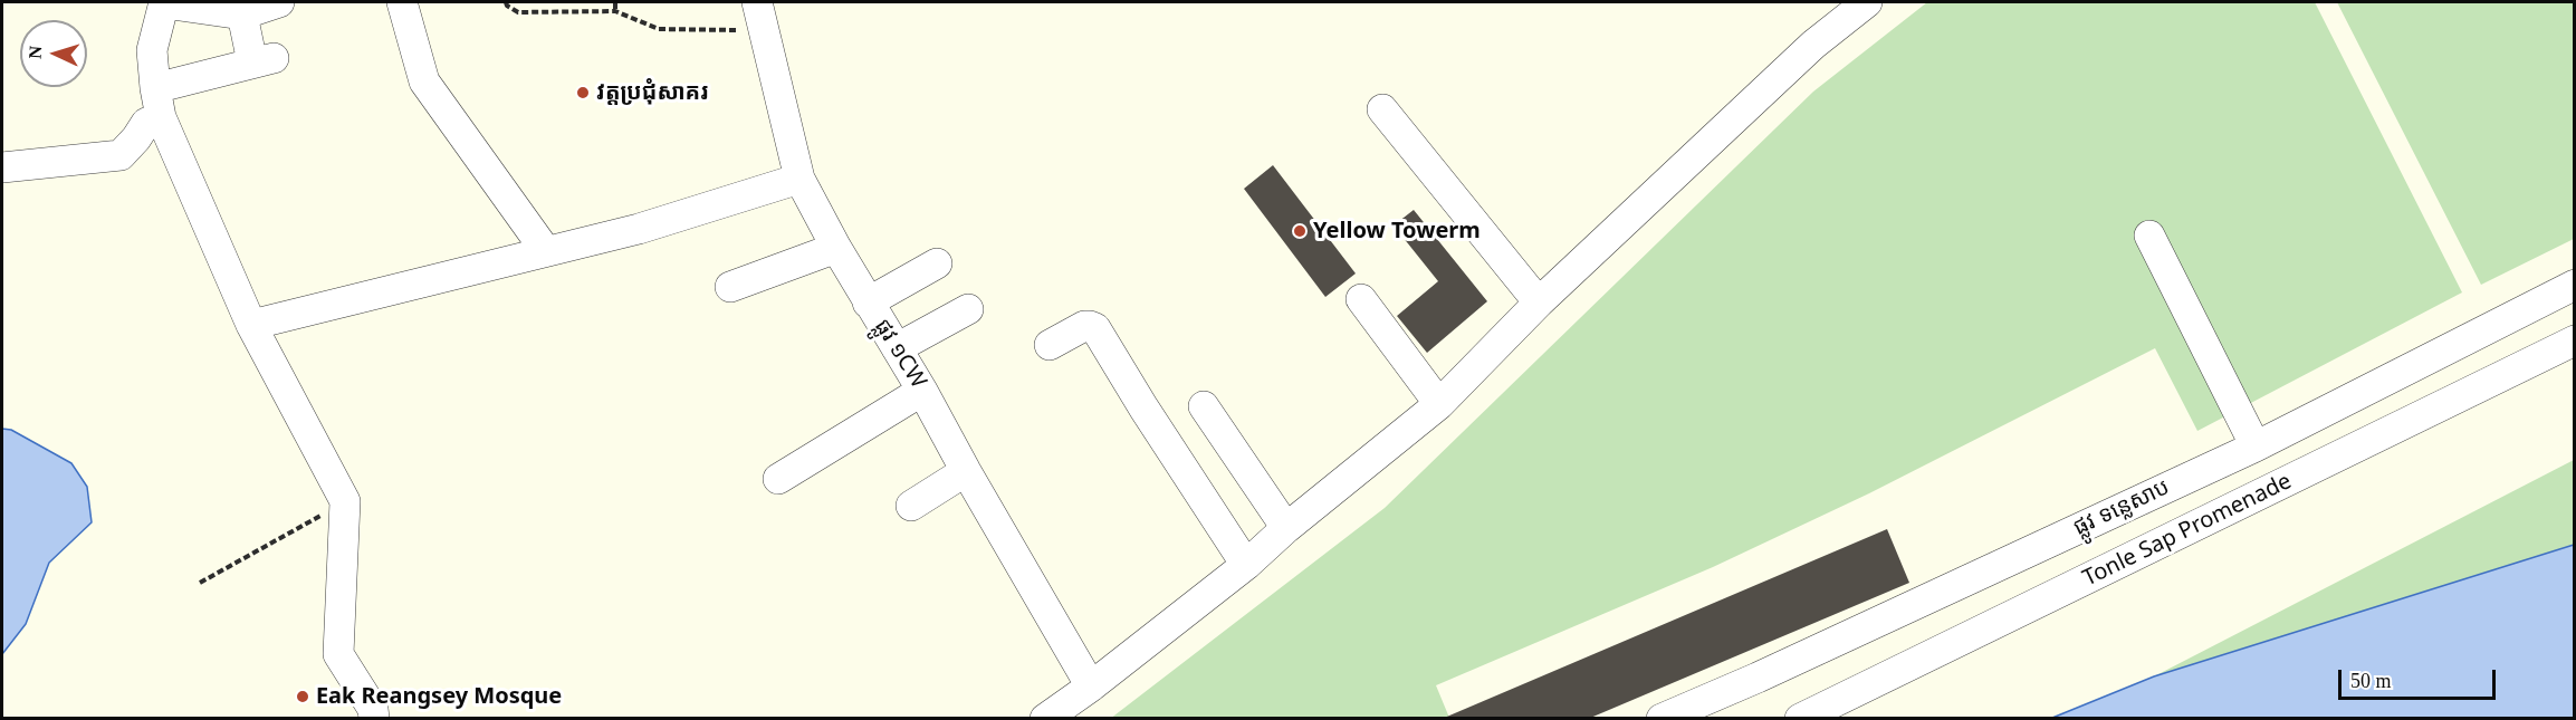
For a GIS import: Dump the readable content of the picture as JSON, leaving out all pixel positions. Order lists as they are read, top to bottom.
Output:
{
  "streets": {
    "street": ["ផ្លូវ ១CW", "ផ្លូវ ទន្លេសាប", "Tonle Sap Promenade"]
  },
  "places": ["វត្តប្រជុំសាគរ", "Yellow Towerm", "Eak Reangsey Mosque"],
  "scale_bar": "50 m",
  "north": "left"
}
